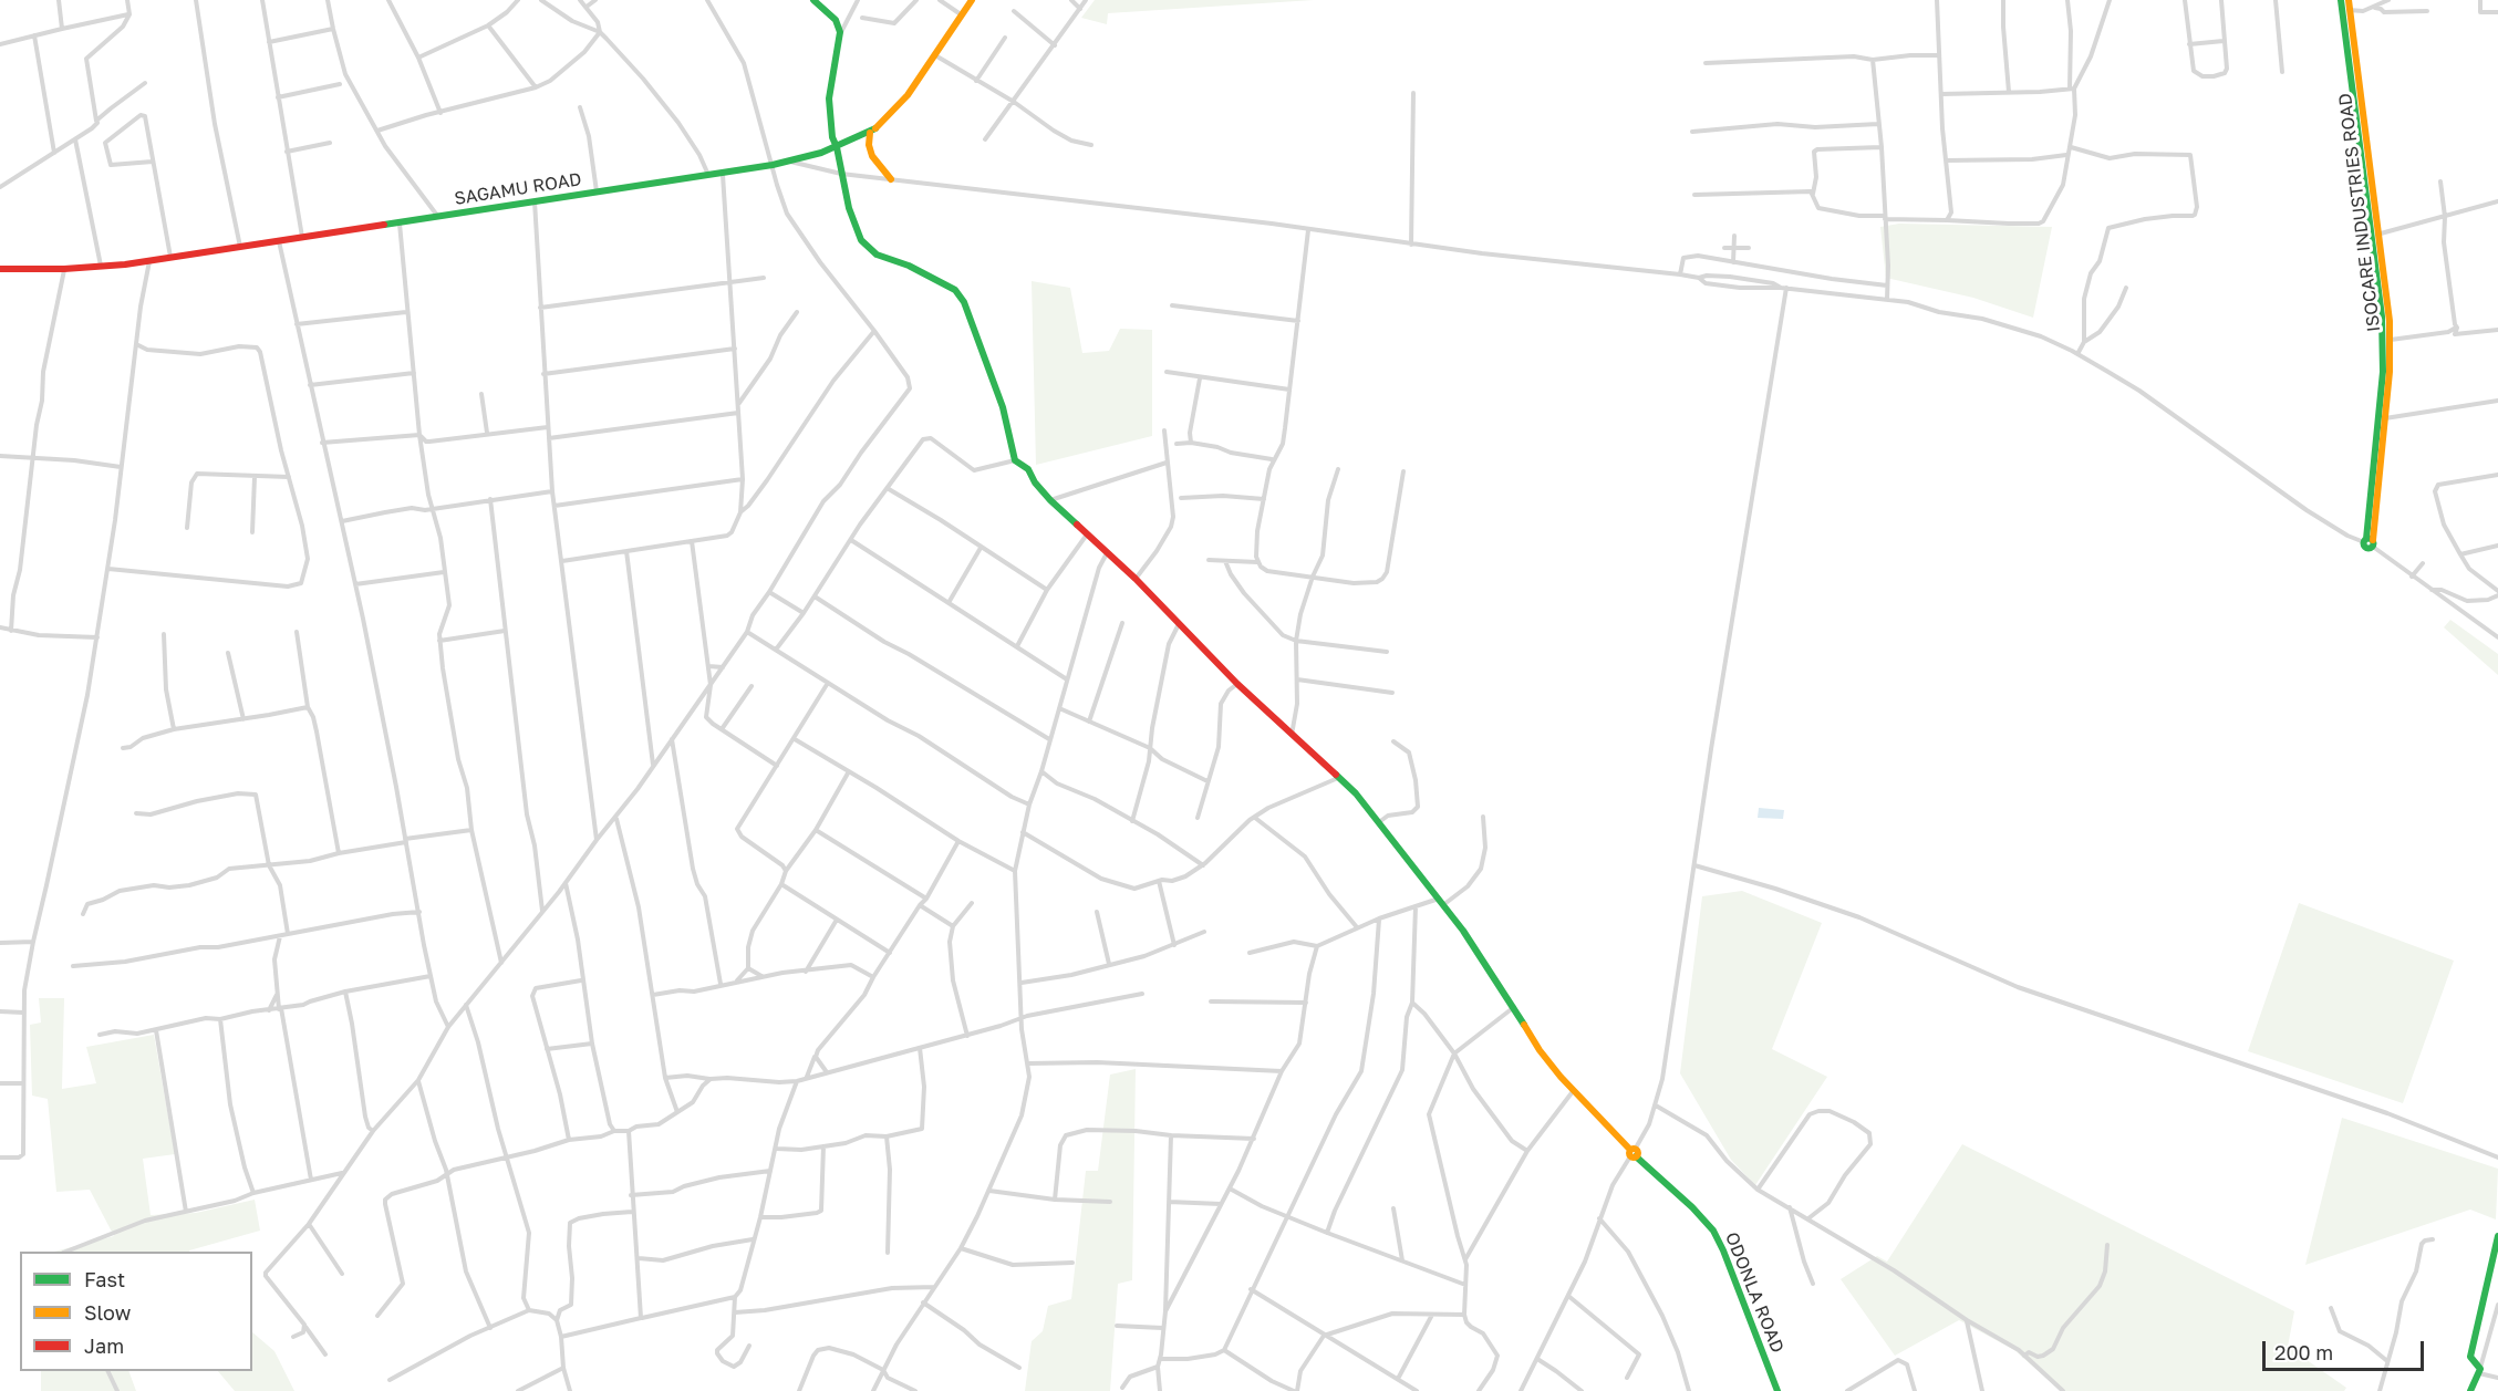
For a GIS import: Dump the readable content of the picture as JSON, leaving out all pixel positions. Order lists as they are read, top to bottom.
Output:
{
  "streets": {
    "main road": ["SAGAMU ROAD", "ISOCARE INDUSTRIES ROAD", "ODONLA ROAD"]
  },
  "legend": ["Fast", "Slow", "Jam"],
  "scale_bar": "200 m"
}
